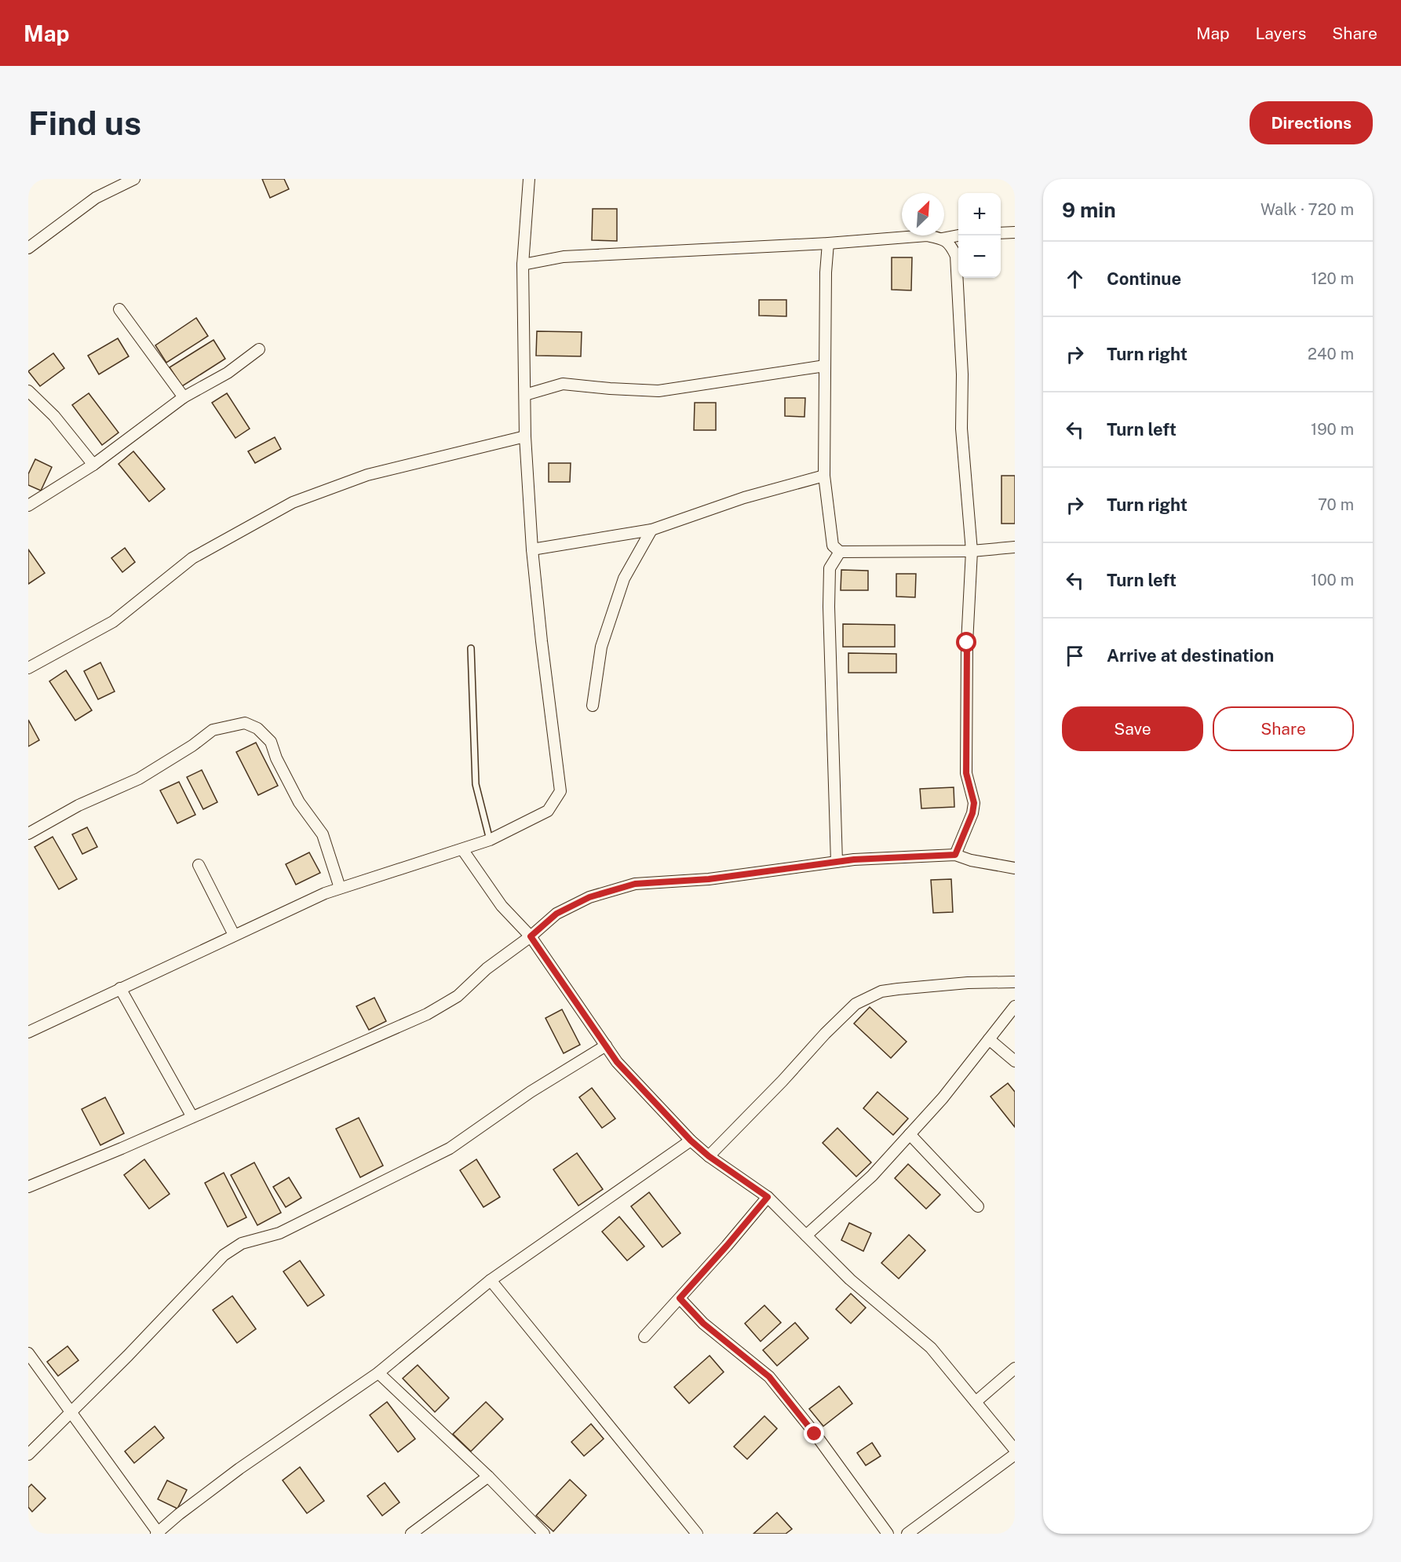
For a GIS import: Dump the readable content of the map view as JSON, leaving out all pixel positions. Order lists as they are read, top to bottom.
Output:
{
  "north": "top right",
  "page": {
    "header": "Map",
    "nav": ["Map", "Layers", "Share"],
    "buttons": [
      "Directions",
      ["Save", "Share"]
    ],
    "title": "Find us",
    "heading": ["9 min", "Walk · 720 m"],
    "map_buttons": ["+", "−"],
    "list": [
      ["Continue", "120 m"],
      ["Turn right", "240 m"],
      ["Turn left", "190 m"],
      ["Turn right", "70 m"],
      ["Turn left", "100 m"],
      "Arrive at destination"
    ]
  }
}
